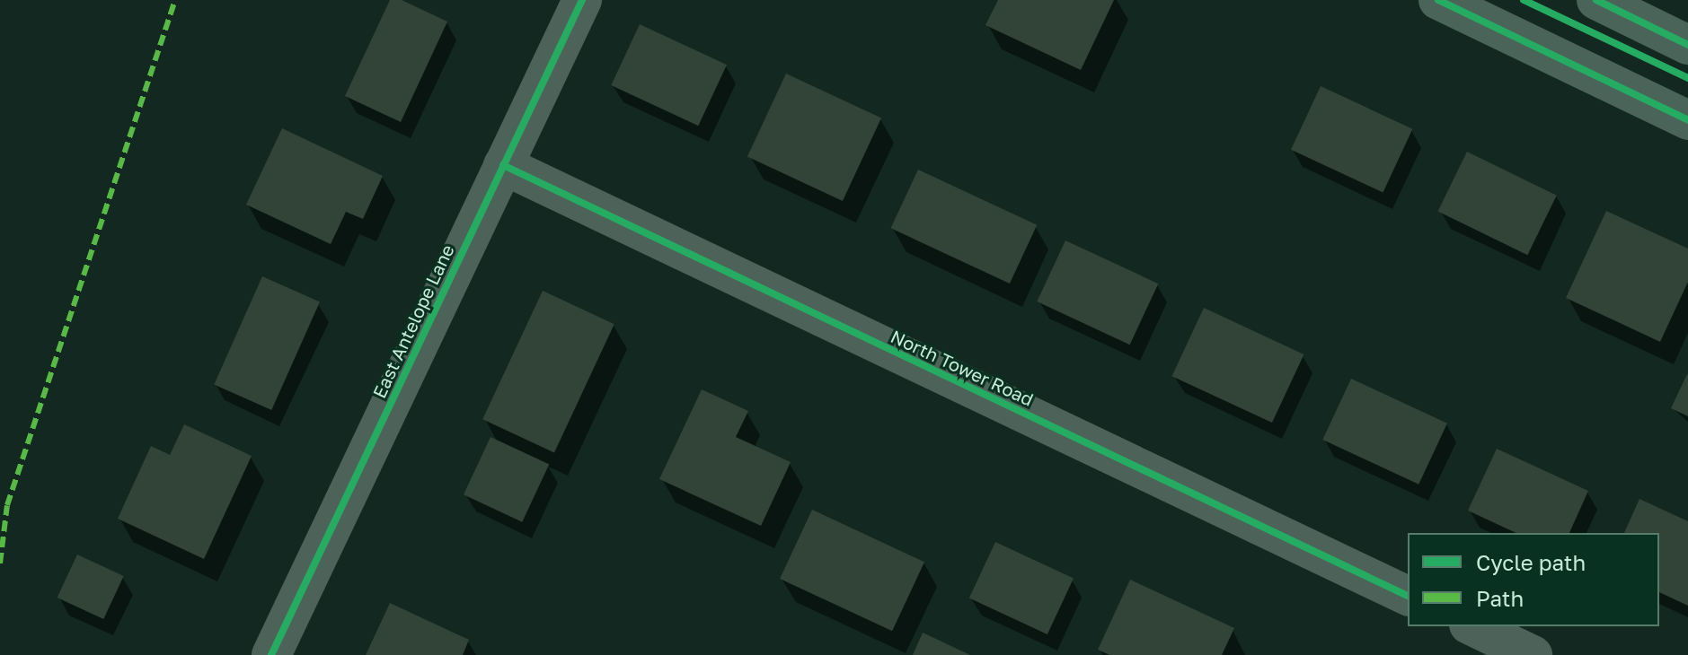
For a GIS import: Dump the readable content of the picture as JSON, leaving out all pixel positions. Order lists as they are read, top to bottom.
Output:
{
  "streets": {
    "street": ["East Antelope Lane", "North Tower Road"]
  },
  "crossings": [
    ["East Antelope Lane", "North Tower Road"]
  ],
  "legend": ["Cycle path", "Path"]
}
